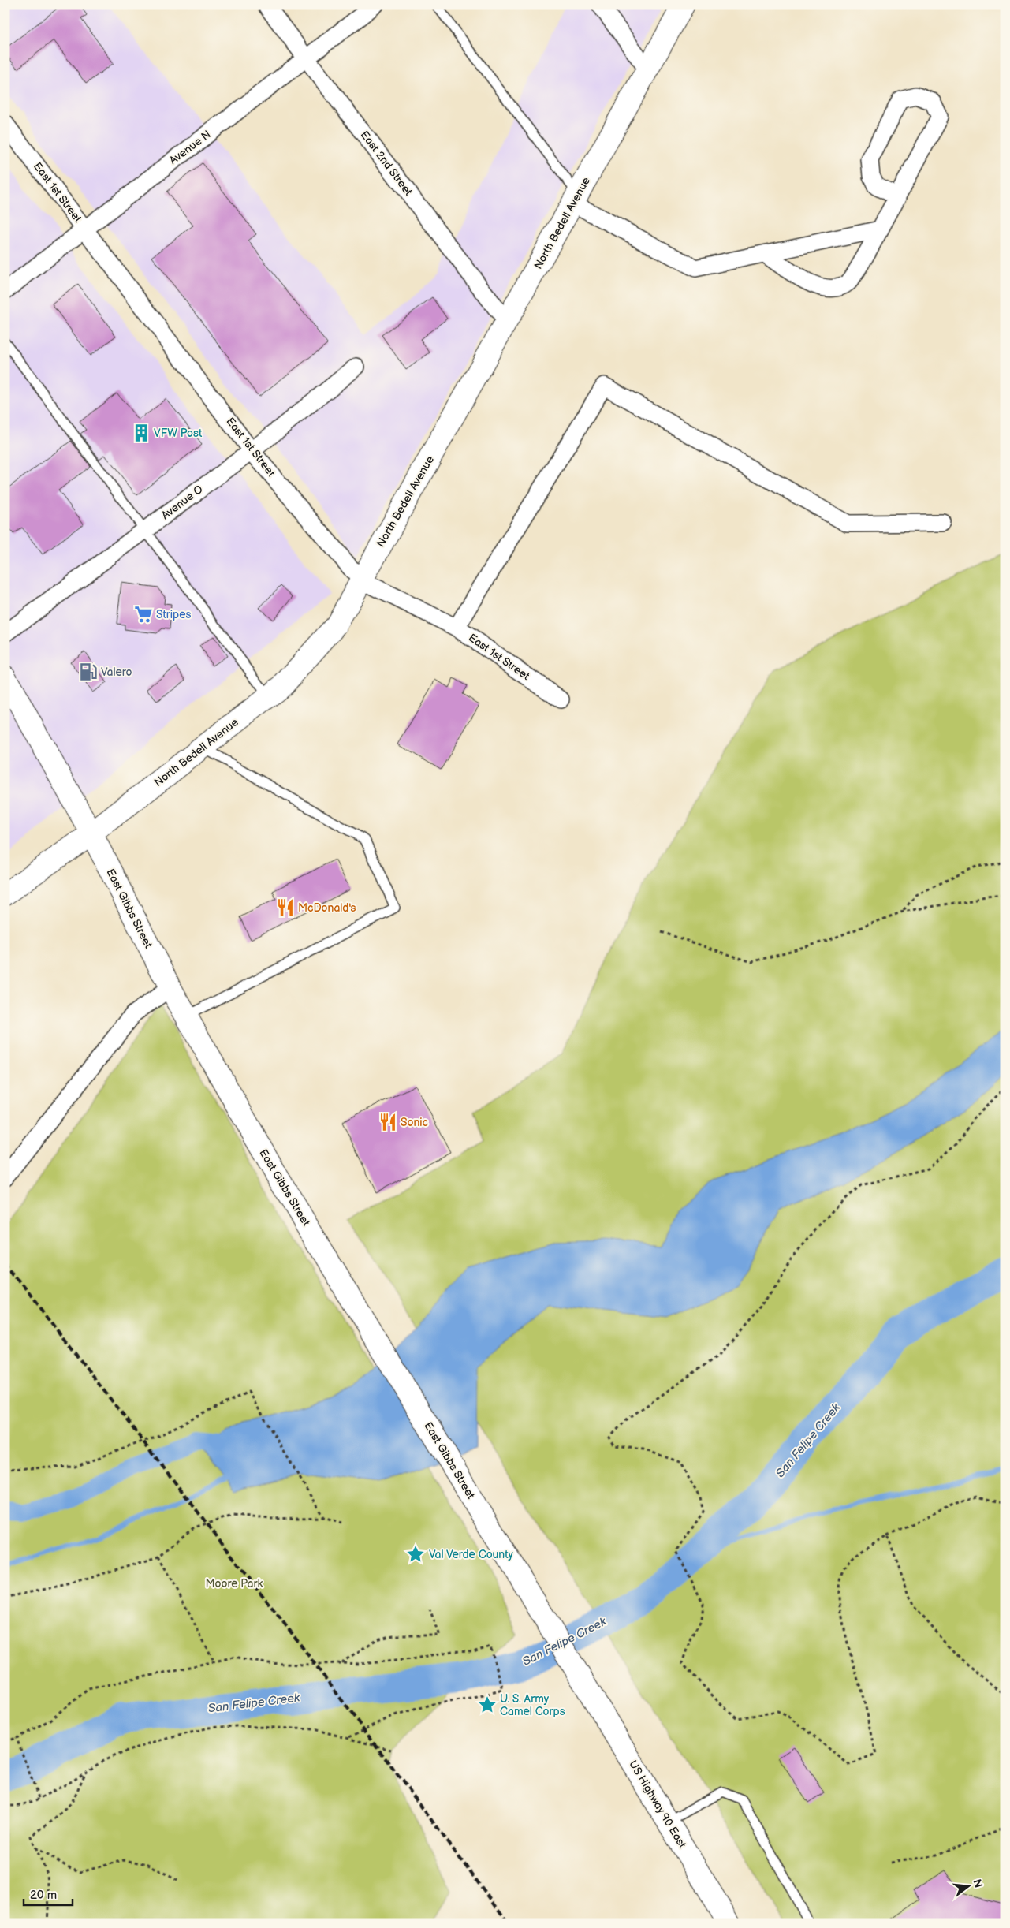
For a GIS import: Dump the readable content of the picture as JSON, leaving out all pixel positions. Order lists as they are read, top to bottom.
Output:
{
  "streets": {
    "main road": ["North Bedell Avenue", "East Gibbs Street", "US Highway 90 East"],
    "street": [
      "Avenue N",
      "East 2nd Street",
      "East 1st Street",
      "Avenue O"
    ]
  },
  "crossings": [
    ["Avenue N", "East 2nd Street"],
    ["Avenue N", "East 1st Street"],
    ["East 2nd Street", "North Bedell Avenue"],
    ["East 1st Street", "North Bedell Avenue"],
    ["East 1st Street", "Avenue O"],
    ["North Bedell Avenue", "East Gibbs Street"],
    ["East Gibbs Street", "US Highway 90 East"]
  ],
  "water": ["San Felipe Creek"],
  "parks": ["Moore Park"],
  "places": {
    "building": ["VFW Post"],
    "supermarket": ["Stripes"],
    "fuel station": ["Valero"],
    "restaurant": ["McDonald's", "Sonic"],
    "place": ["Val Verde County", "U. S. Army Camel Corps"]
  },
  "scale_bar": "20 m",
  "north": "right"
}
